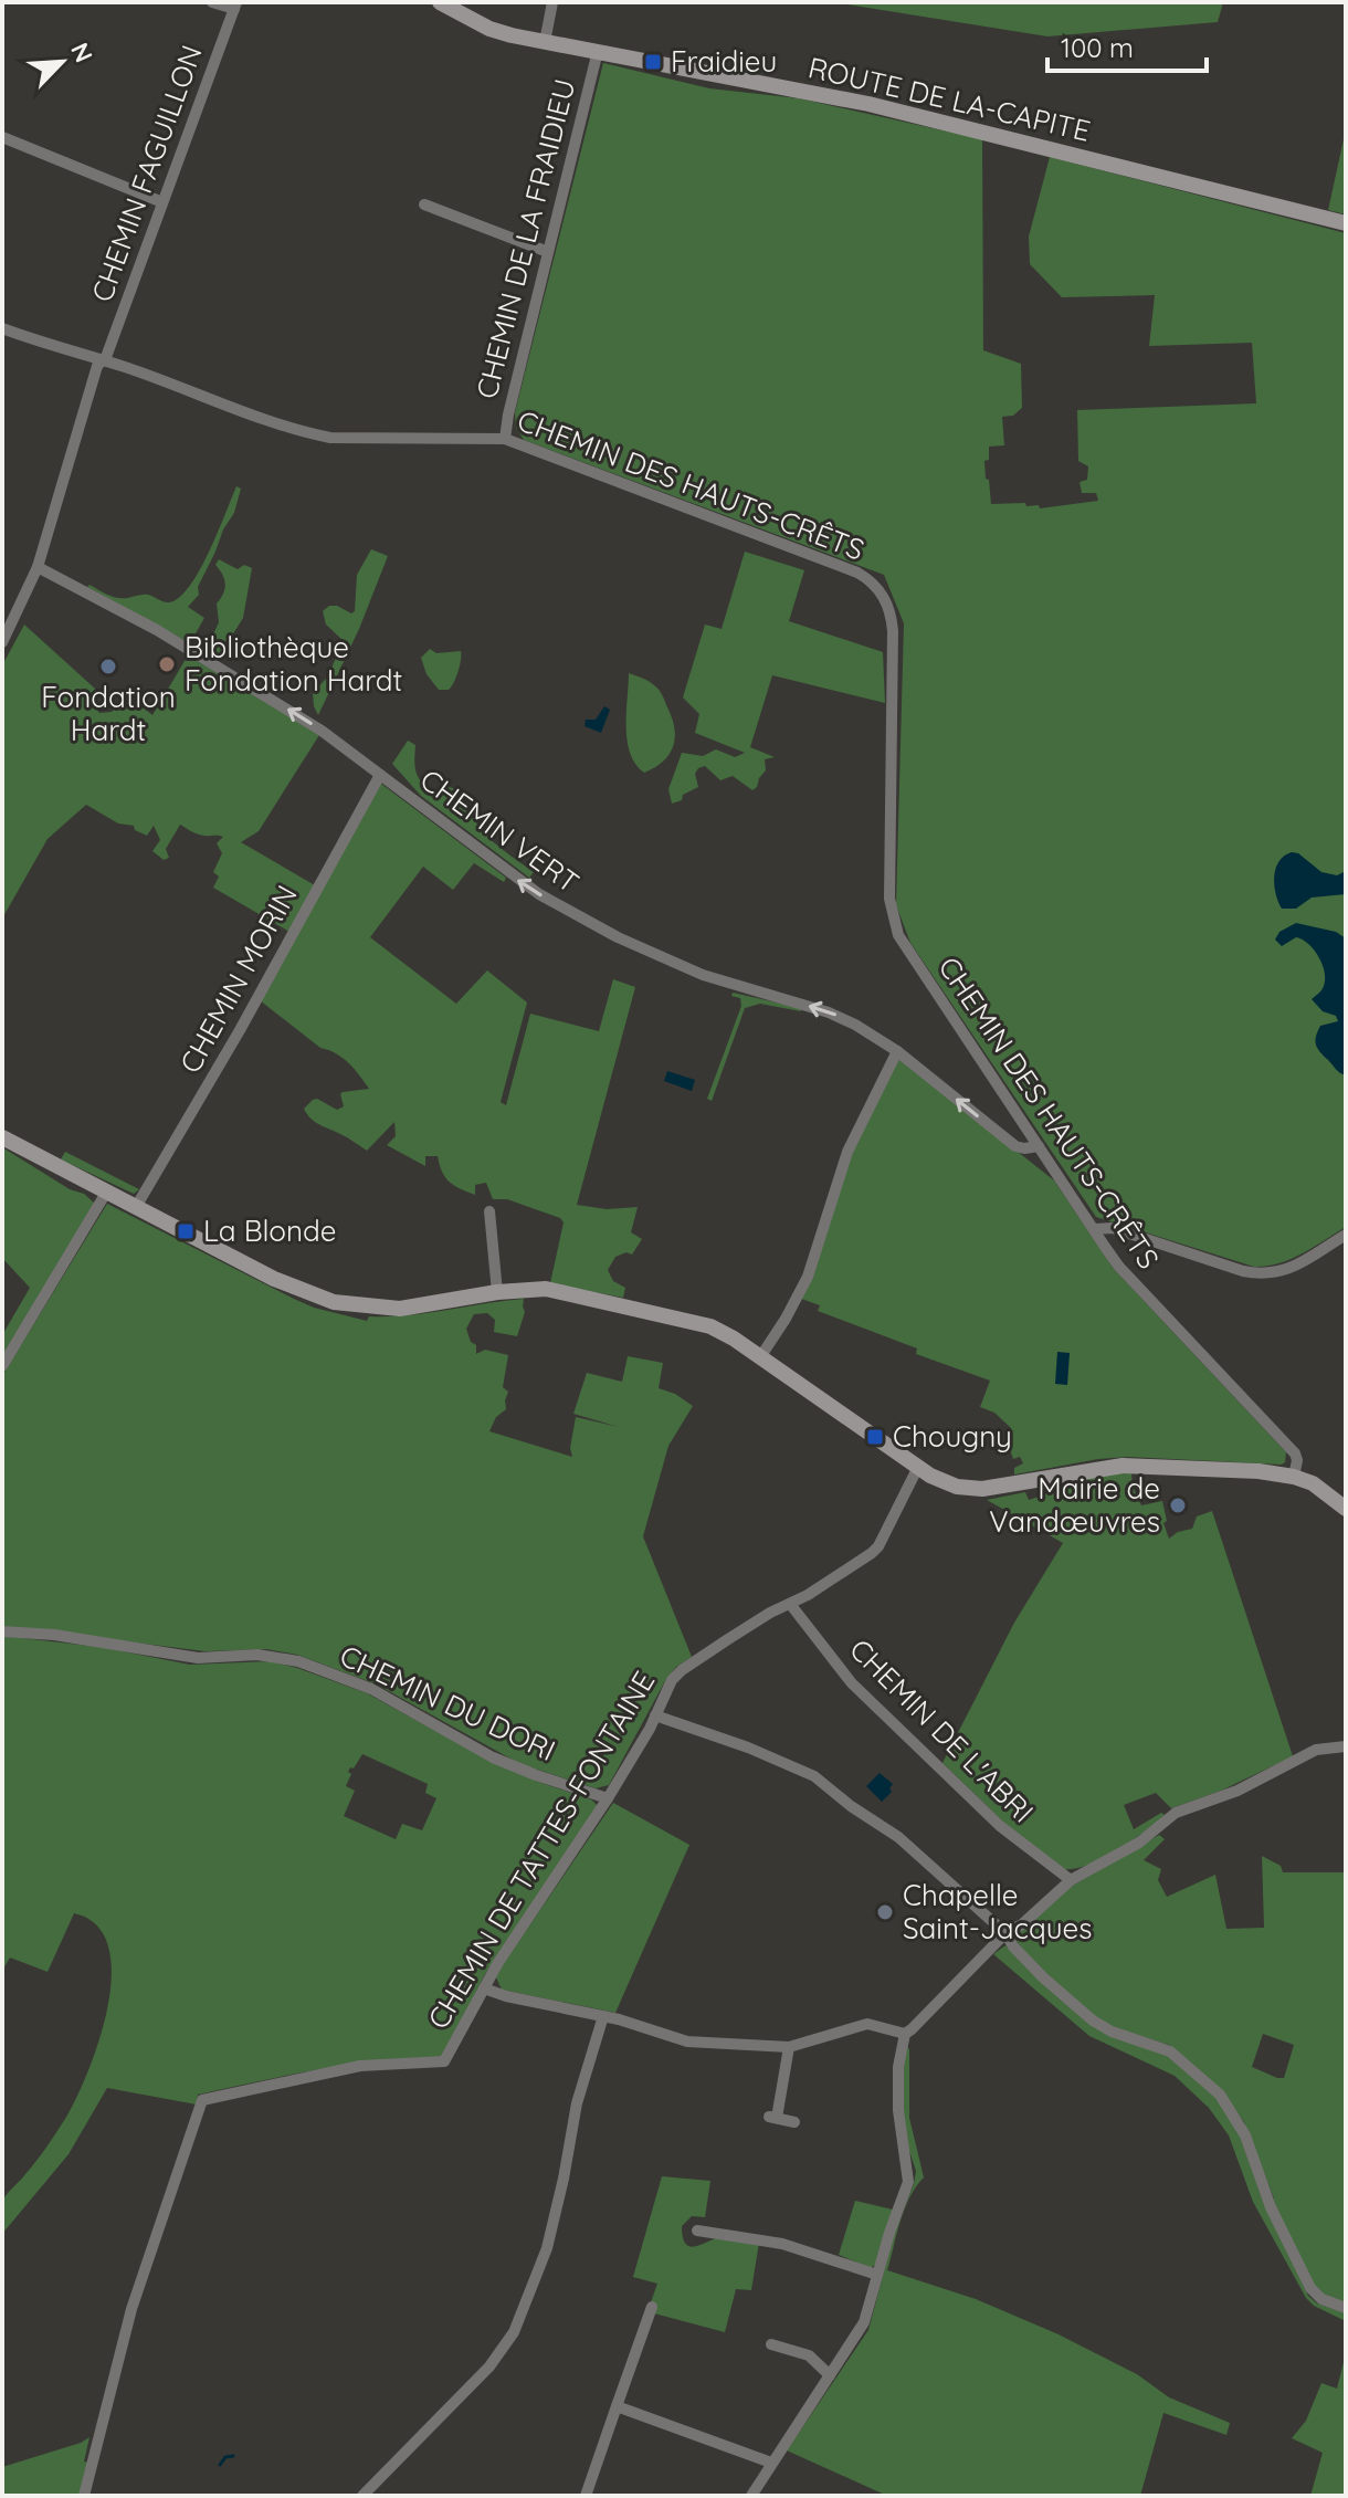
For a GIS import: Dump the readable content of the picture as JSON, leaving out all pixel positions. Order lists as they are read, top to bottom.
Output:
{
  "streets": {
    "main road": ["ROUTE DE LA-CAPITE"],
    "street": [
      "CHEMIN FAGUILLON",
      "CHEMIN DE LA FRAIDIEU",
      "CHEMIN DES HAUTS-CRÊTS",
      "CHEMIN VERT",
      "CHEMIN MORIN",
      "CHEMIN DU DORI",
      "CHEMIN DE L'ABRI",
      "CHEMIN DE TATTES-FONTAINE"
    ]
  },
  "crossings": [
    ["ROUTE DE LA-CAPITE", "CHEMIN DE LA FRAIDIEU"],
    ["CHEMIN FAGUILLON", "CHEMIN DES HAUTS-CRÊTS"],
    ["CHEMIN FAGUILLON", "CHEMIN VERT"],
    ["CHEMIN DE LA FRAIDIEU", "CHEMIN DES HAUTS-CRÊTS"],
    ["CHEMIN DES HAUTS-CRÊTS", "CHEMIN VERT"],
    ["CHEMIN VERT", "CHEMIN MORIN"],
    ["CHEMIN DU DORI", "CHEMIN DE TATTES-FONTAINE"],
    ["CHEMIN DE L'ABRI", "CHEMIN DE TATTES-FONTAINE"]
  ],
  "one_way": ["CHEMIN VERT"],
  "places": {
    "transit": ["Fraidieu", "La Blonde", "Chougny"],
    "other": [
      "Bibliothèque Fondation Hardt",
      "Fondation Hardt",
      "Mairie de Vandœuvres",
      "Chapelle Saint-Jacques"
    ]
  },
  "scale_bar": "100 m",
  "north": "top right"
}
